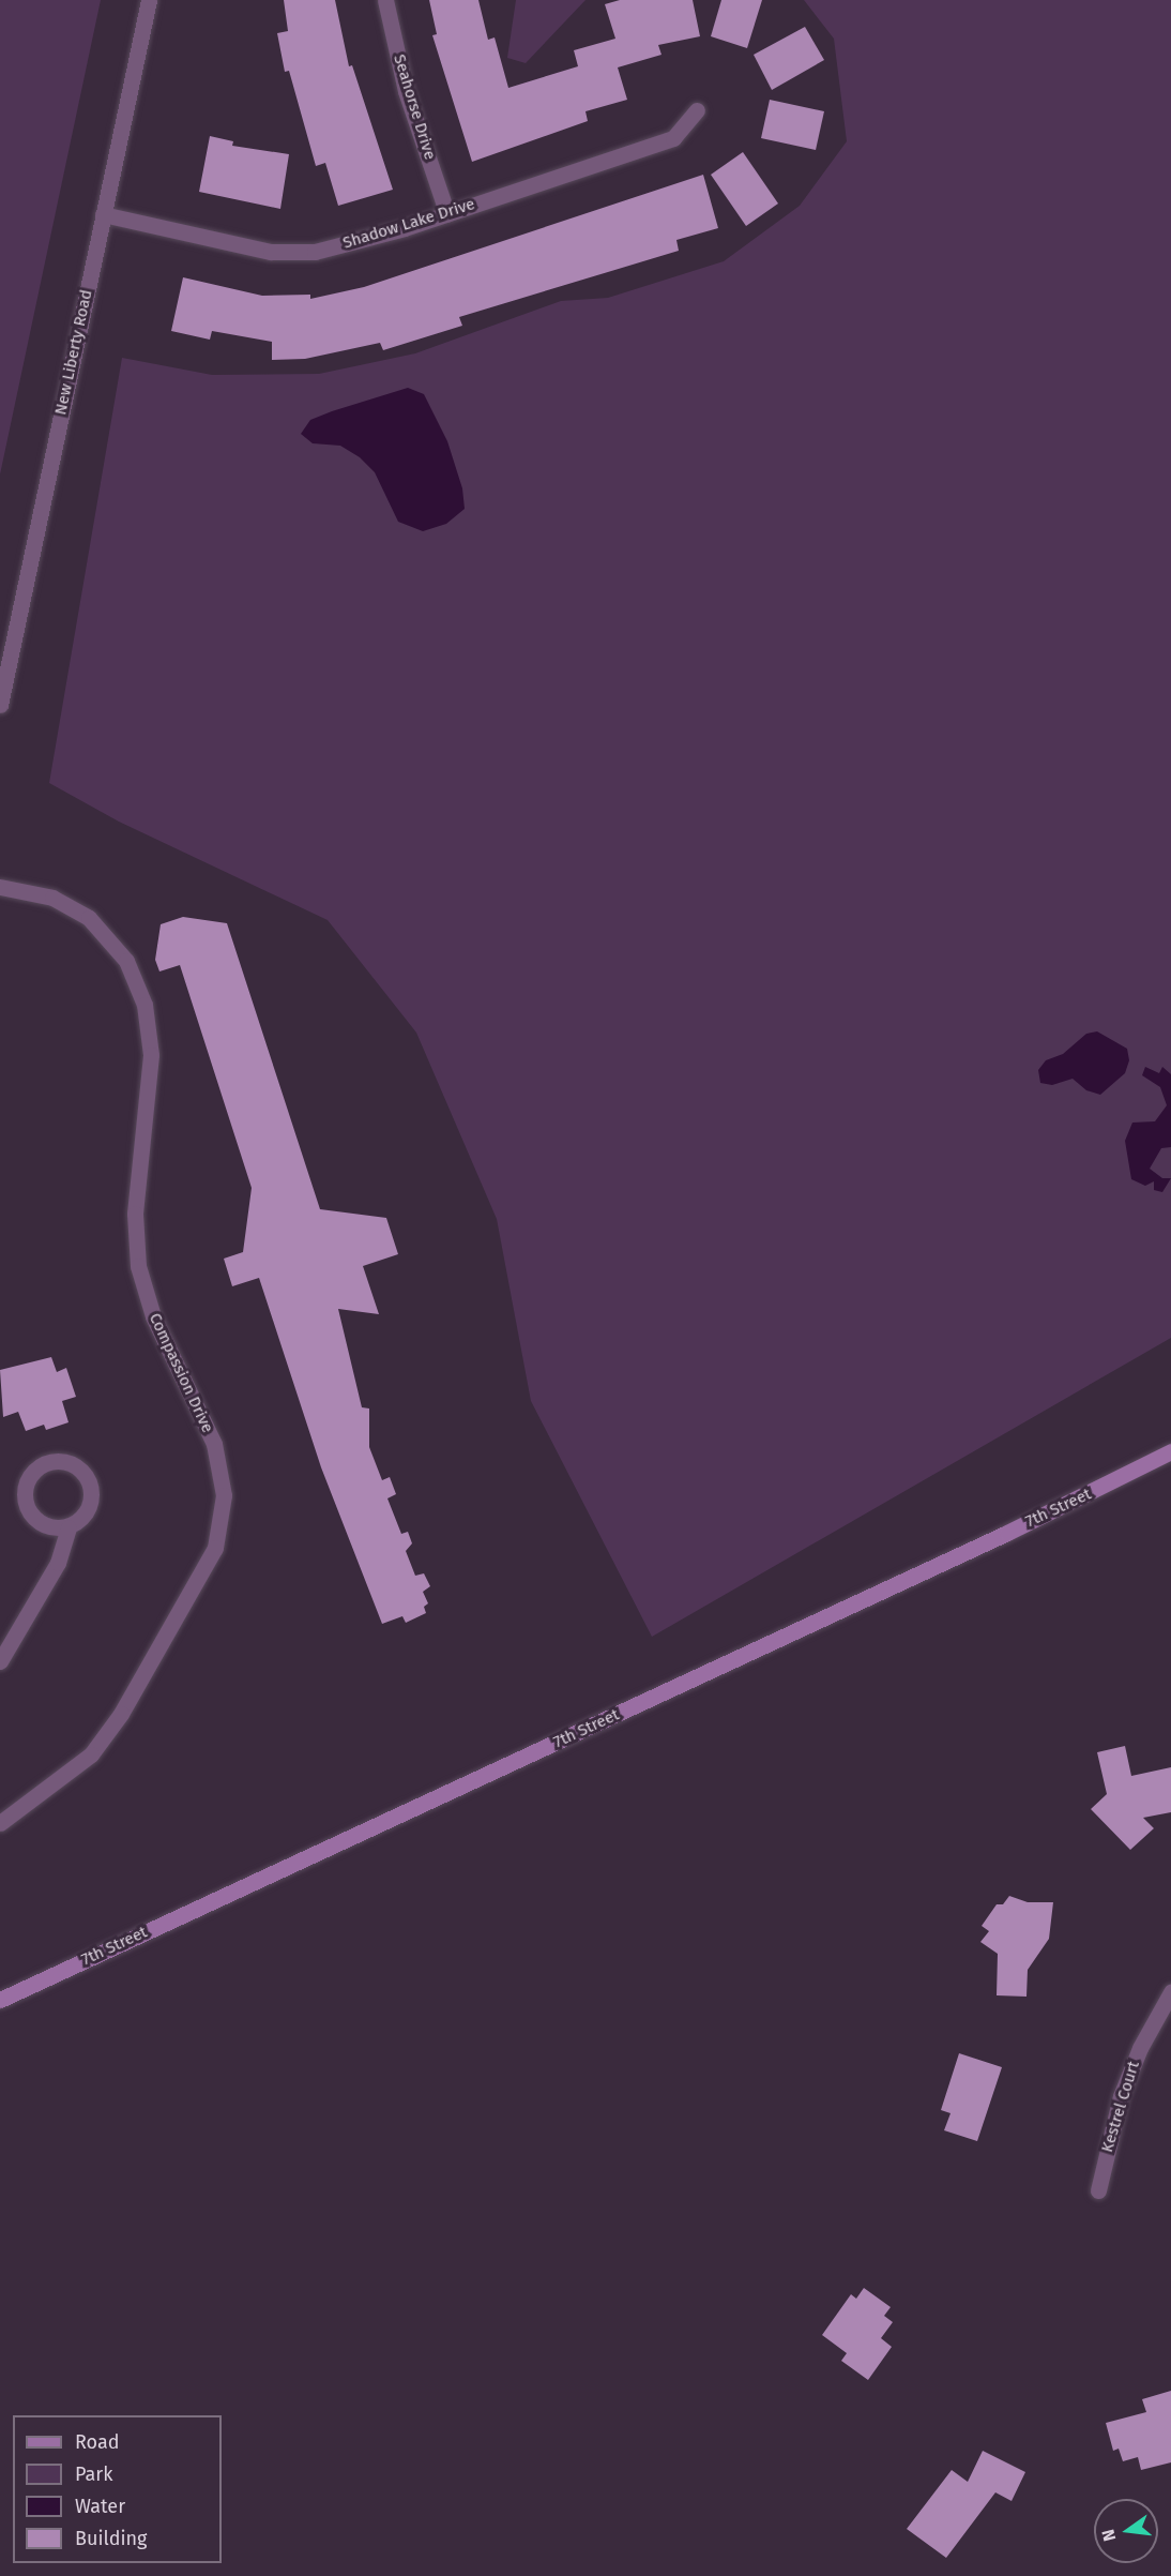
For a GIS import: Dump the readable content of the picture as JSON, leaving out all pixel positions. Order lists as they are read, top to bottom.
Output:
{
  "streets": {
    "street": [
      "Seahorse Drive",
      "Shadow Lake Drive",
      "New Liberty Road",
      "Compassion Drive",
      "7th Street",
      "Kestrel Court"
    ]
  },
  "crossings": [
    ["Seahorse Drive", "Shadow Lake Drive"],
    ["Shadow Lake Drive", "New Liberty Road"]
  ],
  "legend": [
    "Road",
    "Park",
    "Water",
    "Building"
  ],
  "north": "left"
}
